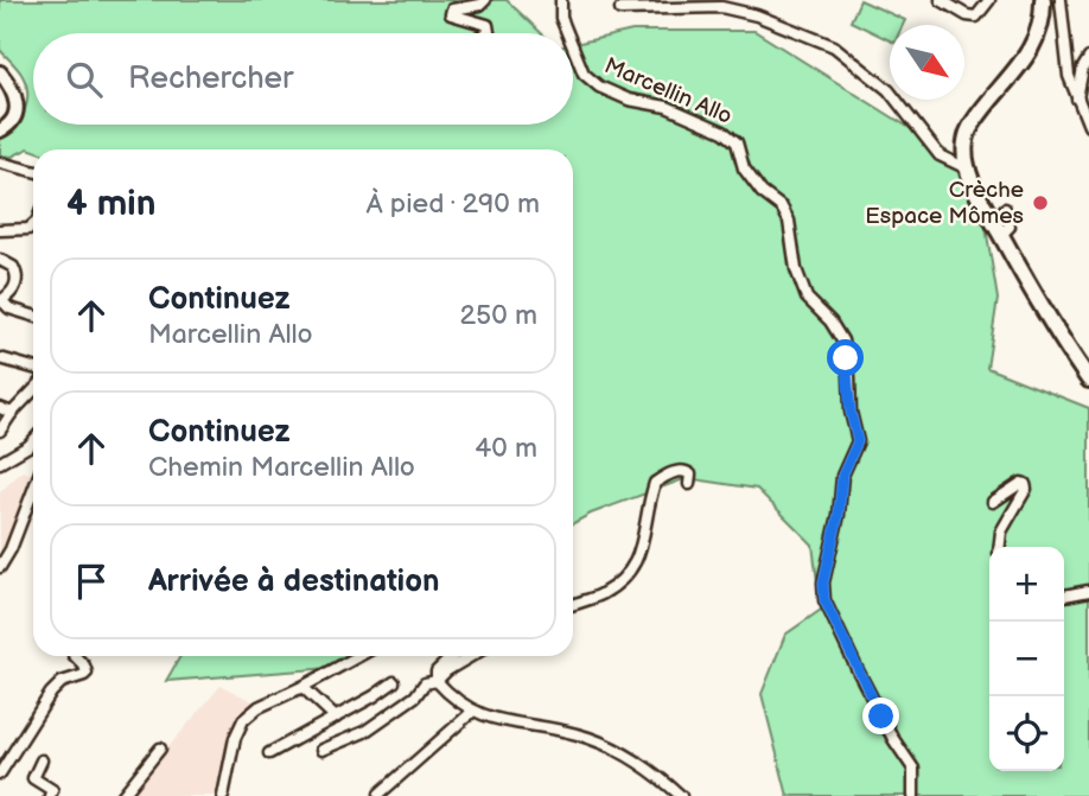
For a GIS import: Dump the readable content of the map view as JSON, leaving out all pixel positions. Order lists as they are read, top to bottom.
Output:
{
  "streets": {
    "street": ["Marcellin Allo"]
  },
  "places": ["Crèche Espace Mômes"],
  "north": "bottom right",
  "page": {
    "search": "Rechercher",
    "heading": ["4 min", "À pied · 290 m"],
    "list": [
      ["Continuez", "Marcellin Allo", "250 m"],
      ["Continuez", "Chemin Marcellin Allo", "40 m"],
      "Arrivée à destination"
    ],
    "map_buttons": ["+", "−"]
  }
}
